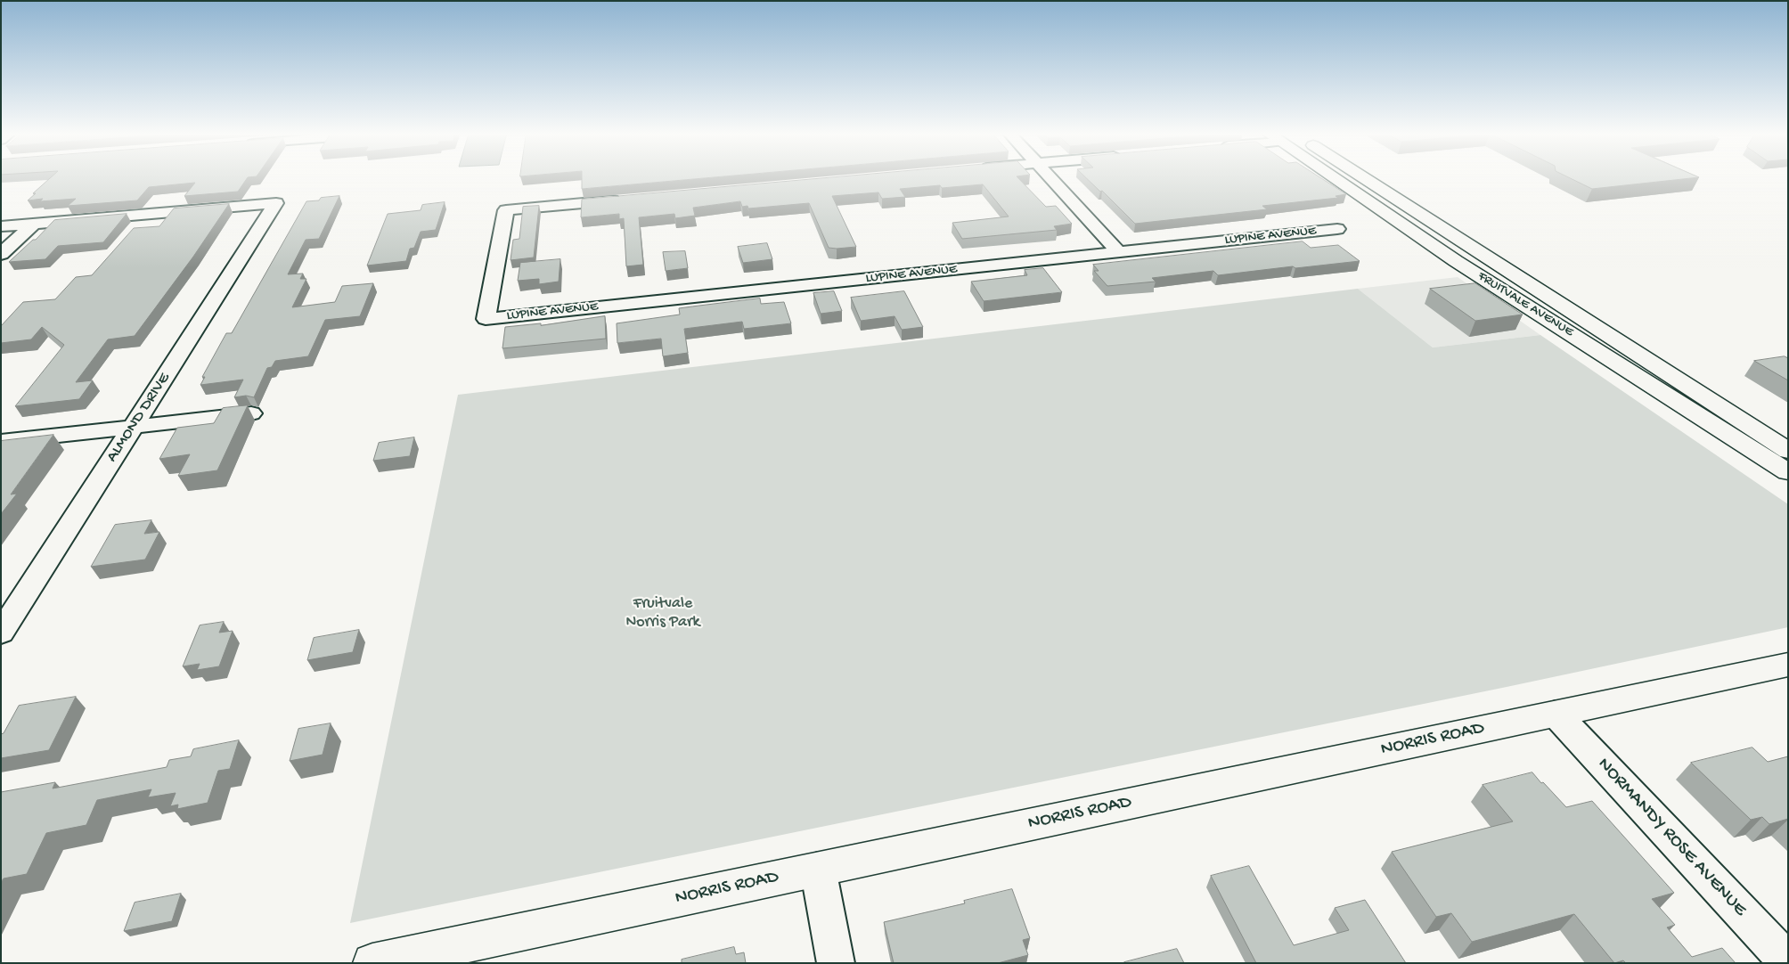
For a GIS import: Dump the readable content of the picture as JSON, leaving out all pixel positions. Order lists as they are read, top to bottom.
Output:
{
  "streets": {
    "main road": ["FRUITVALE AVENUE", "NORRIS ROAD"],
    "street": ["LUPINE AVENUE", "ALMOND DRIVE", "NORMANDY ROSE AVENUE"]
  },
  "crossings": [
    ["NORRIS ROAD", "NORMANDY ROSE AVENUE"]
  ],
  "parks": ["Fruitvale Norris Park"]
}
